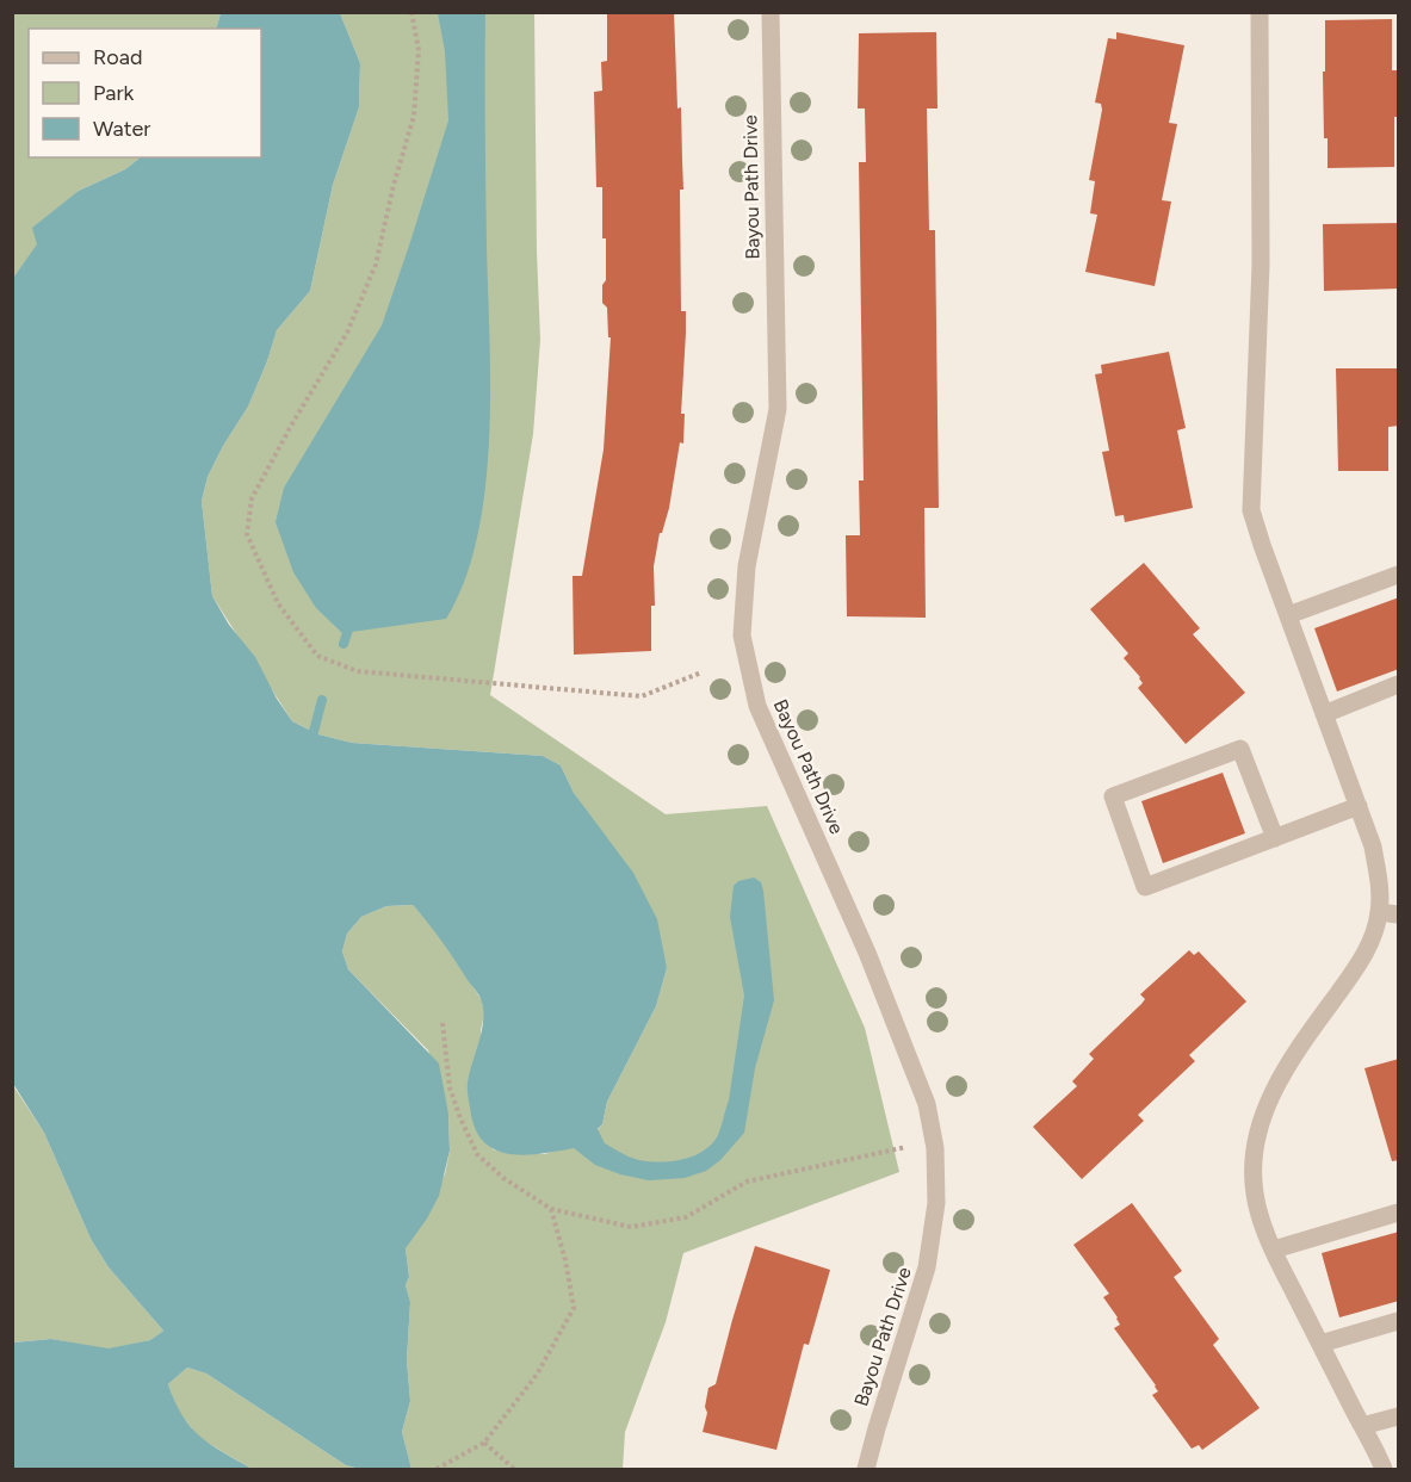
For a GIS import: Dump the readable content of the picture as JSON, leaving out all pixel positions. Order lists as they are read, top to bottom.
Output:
{
  "streets": {
    "street": ["Bayou Path Drive"]
  },
  "legend": ["Road", "Park", "Water"]
}
